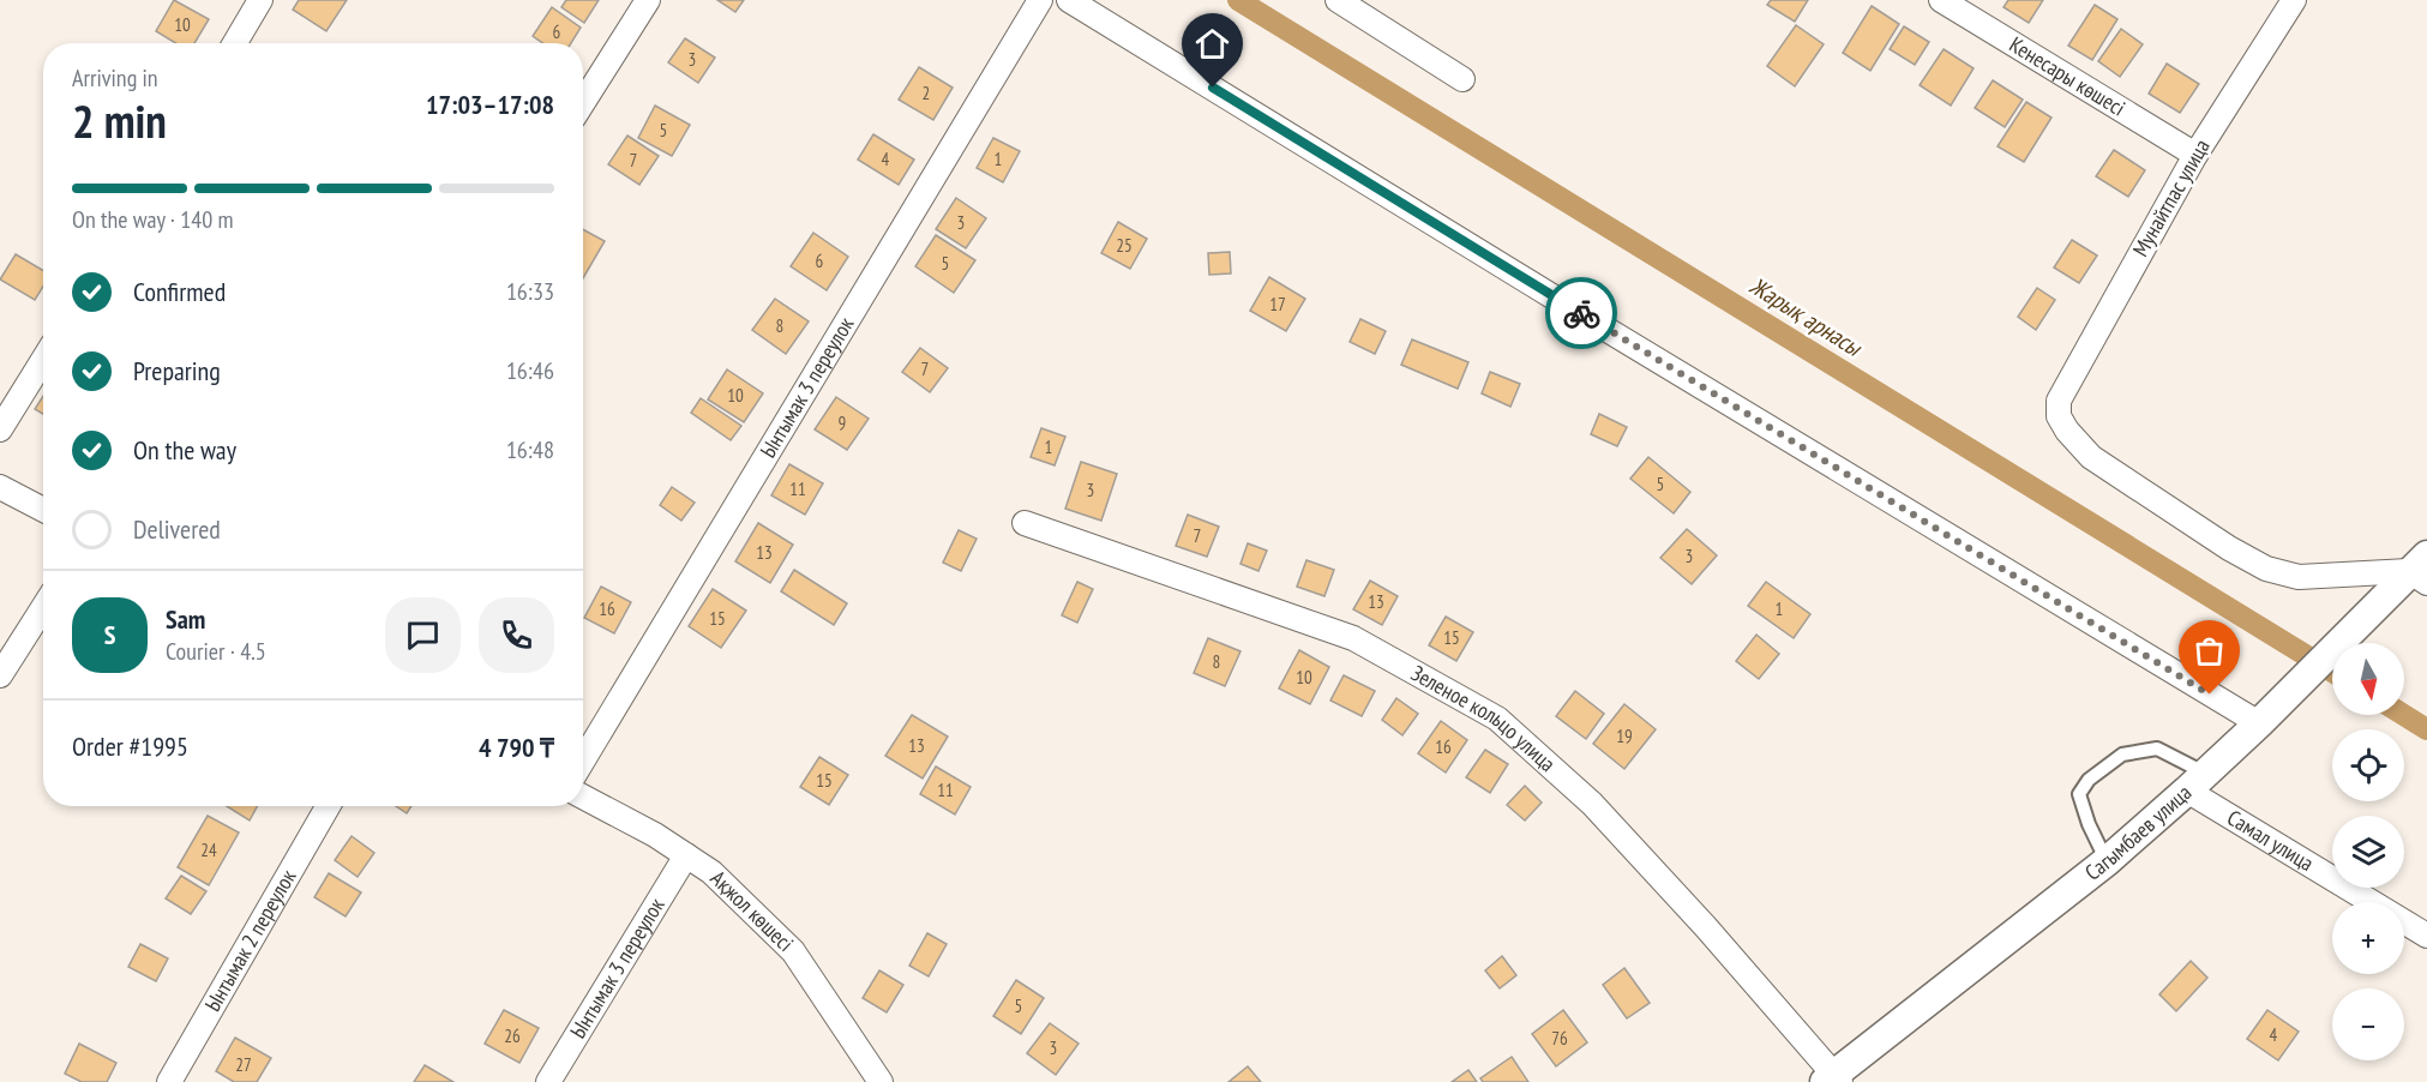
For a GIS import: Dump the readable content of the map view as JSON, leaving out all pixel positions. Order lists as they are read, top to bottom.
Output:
{
  "streets": {
    "street": [
      "Кенесары көшесі",
      "Мунайтпас улица",
      "Ынтымак 3 переулок",
      "Зеленое кольцо улица",
      "Сагымбаев улица",
      "Самал улица",
      "Ақжол көшесі",
      "Ынтымак 2 переулок"
    ]
  },
  "crossings": [
    ["Кенесары көшесі", "Мунайтпас улица"],
    ["Мунайтпас улица", "Сагымбаев улица"],
    ["Ынтымак 3 переулок", "Ақжол көшесі"],
    ["Зеленое кольцо улица", "Сагымбаев улица"],
    ["Сагымбаев улица", "Самал улица"]
  ],
  "water": ["Жарық арнасы"],
  "house_numbers": [
    "10",
    "6",
    "3",
    "2",
    "5",
    "4",
    "1",
    "7",
    "3",
    "25",
    "6",
    "5",
    "17",
    "8",
    "7",
    "10",
    "9",
    "1",
    "5",
    "11",
    "3",
    "7",
    "13",
    "3",
    "13",
    "16",
    "1",
    "15",
    "15",
    "8",
    "10",
    "19",
    "13",
    "16",
    "15",
    "11",
    "24",
    "5",
    "4",
    "26",
    "76",
    "3",
    "27"
  ],
  "north": "bottom",
  "page": {
    "heading": ["2 min", "Arriving in", "17:03–17:08"],
    "panel": [
      "Sam",
      "Courier · 4.5",
      "Order #1995",
      "4 790 ₸"
    ],
    "bar": "On the way · 140 m",
    "list": [
      ["Confirmed", "16:33"],
      ["Preparing", "16:46"],
      ["On the way", "16:48"],
      "Delivered"
    ],
    "round": "S",
    "map_buttons": ["+", "−"]
  }
}
